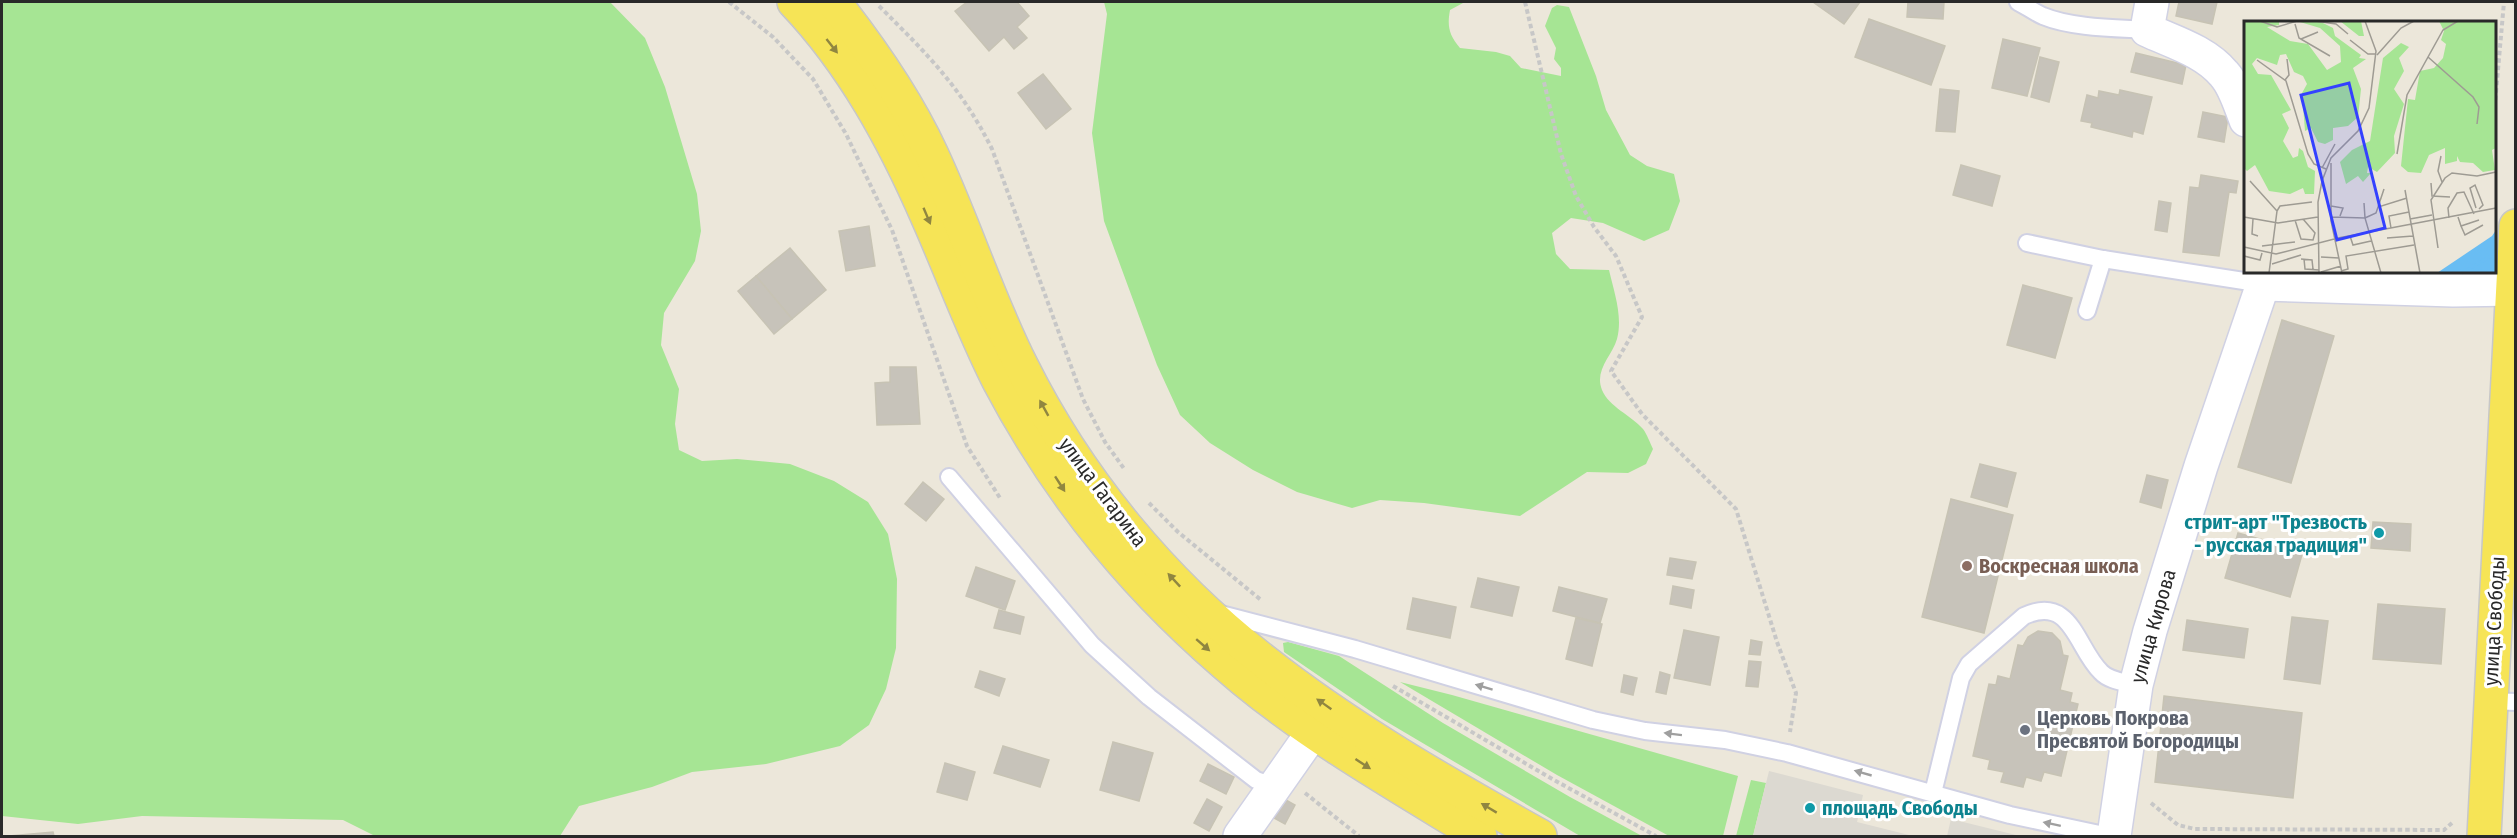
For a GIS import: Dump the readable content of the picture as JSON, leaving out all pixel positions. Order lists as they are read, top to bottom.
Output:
{
  "streets": {
    "main road": ["улица Гагарина", "улица Свободы"],
    "street": ["улица Кирова"]
  },
  "places": [
    "стрит-арт \"Трезвость - русская традиция\"",
    "Воскресная школа",
    "Церковь Покрова Пресвятой Богородицы",
    "площадь Свободы"
  ]
}
